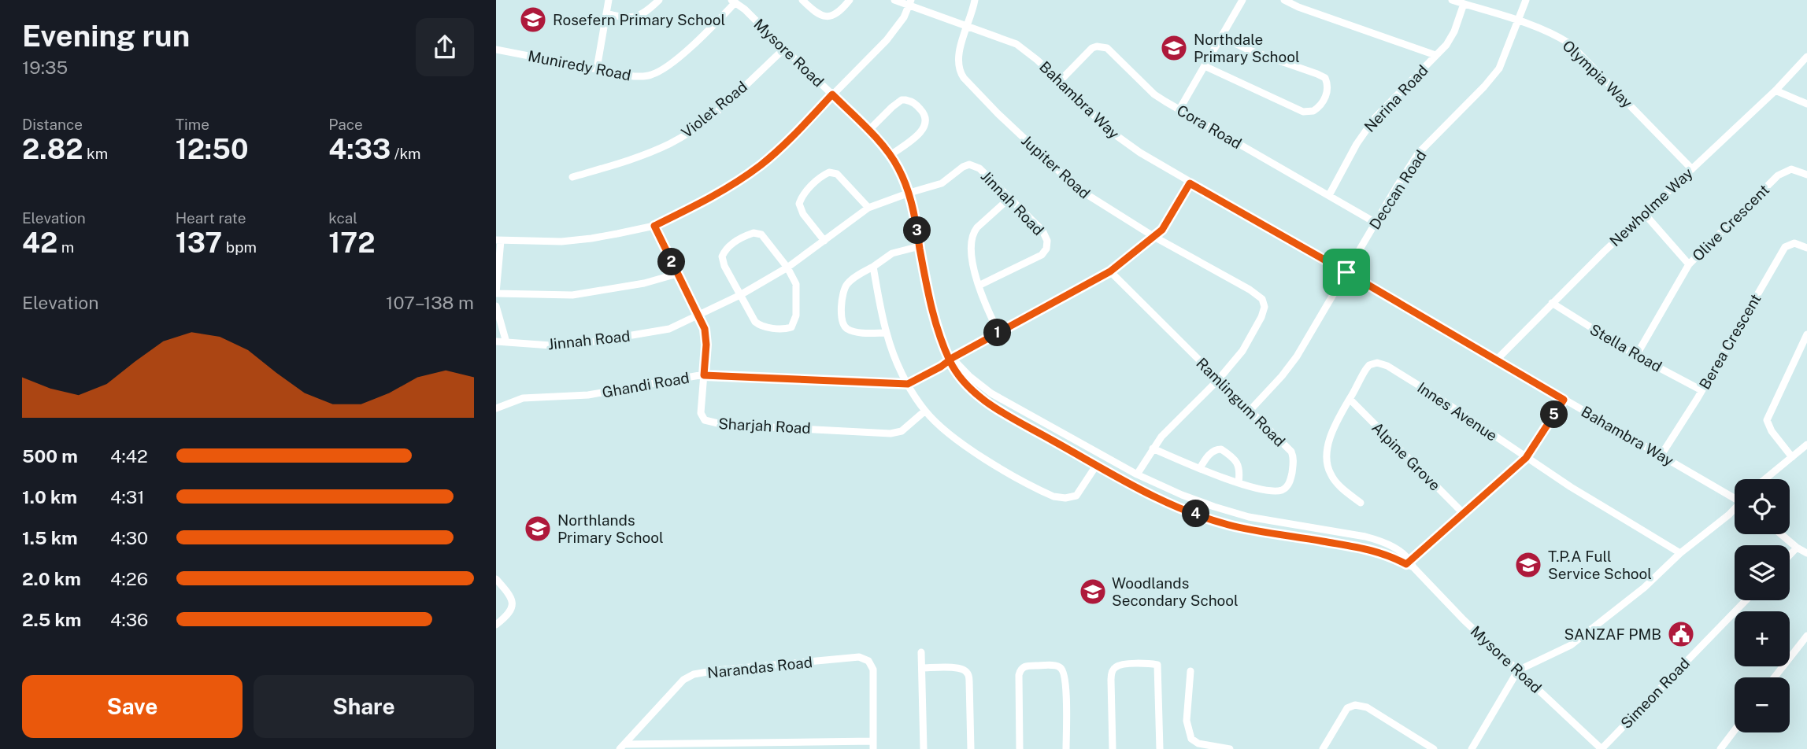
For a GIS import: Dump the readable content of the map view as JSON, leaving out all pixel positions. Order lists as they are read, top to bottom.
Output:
{
  "streets": {
    "street": [
      "Mysore Road",
      "Muniredy Road",
      "Olympia Way",
      "Nerina Road",
      "Bahambra Way",
      "Violet Road",
      "Cora Road",
      "Jupiter Road",
      "Deccan Road",
      "Jinnah Road",
      "Newholme Way",
      "Olive Crescent",
      "Berea Crescent",
      "Stella Road",
      "Ghandi Road",
      "Ramlingum Road",
      "Innes Avenue",
      "Sharjah Road",
      "Alpine Grove",
      "Narandas Road",
      "Simeon Road"
    ]
  },
  "crossings": [
    ["Mysore Road", "Muniredy Road"],
    ["Mysore Road", "Violet Road"],
    ["Mysore Road", "Jinnah Road"],
    ["Mysore Road", "Simeon Road"],
    ["Olympia Way", "Nerina Road"],
    ["Olympia Way", "Deccan Road"],
    ["Olympia Way", "Newholme Way"],
    ["Nerina Road", "Cora Road"],
    ["Bahambra Way", "Cora Road"],
    ["Bahambra Way", "Jupiter Road"],
    ["Bahambra Way", "Deccan Road"],
    ["Bahambra Way", "Newholme Way"],
    ["Bahambra Way", "Berea Crescent"],
    ["Cora Road", "Deccan Road"],
    ["Jupiter Road", "Ramlingum Road"],
    ["Deccan Road", "Ramlingum Road"],
    ["Jinnah Road", "Sharjah Road"],
    ["Newholme Way", "Stella Road"],
    ["Olive Crescent", "Stella Road"],
    ["Berea Crescent", "Stella Road"],
    ["Ghandi Road", "Sharjah Road"],
    ["Innes Avenue", "Alpine Grove"]
  ],
  "places": {
    "school or university": [
      "Rosefern Primary School",
      "Northdale Primary School",
      "Northlands Primary School",
      "T.P.A Full Service School",
      "Woodlands Secondary School"
    ],
    "public building": ["SANZAF PMB"]
  },
  "page": {
    "heading": ["Evening run", "19:35"],
    "stats": [
      ["Distance", "2.82 km"],
      ["Time", "12:50"],
      ["Pace", "4:33 /km"],
      ["Elevation", "42 m"],
      ["Heart rate", "137 bpm"],
      ["kcal", "172"]
    ],
    "pins": [
      "3",
      "2",
      "1",
      "5",
      "4"
    ],
    "chart": ["Elevation", "107–138 m"],
    "list": [
      {
        "name": "500 m",
        "note": "4:42"
      },
      {
        "name": "1.0 km",
        "note": "4:31"
      },
      {
        "name": "1.5 km",
        "note": "4:30"
      },
      {
        "name": "2.0 km",
        "note": "4:26"
      },
      {
        "name": "2.5 km",
        "note": "4:36"
      }
    ],
    "map_buttons": ["+", "−"],
    "buttons": ["Save", "Share"]
  }
}
